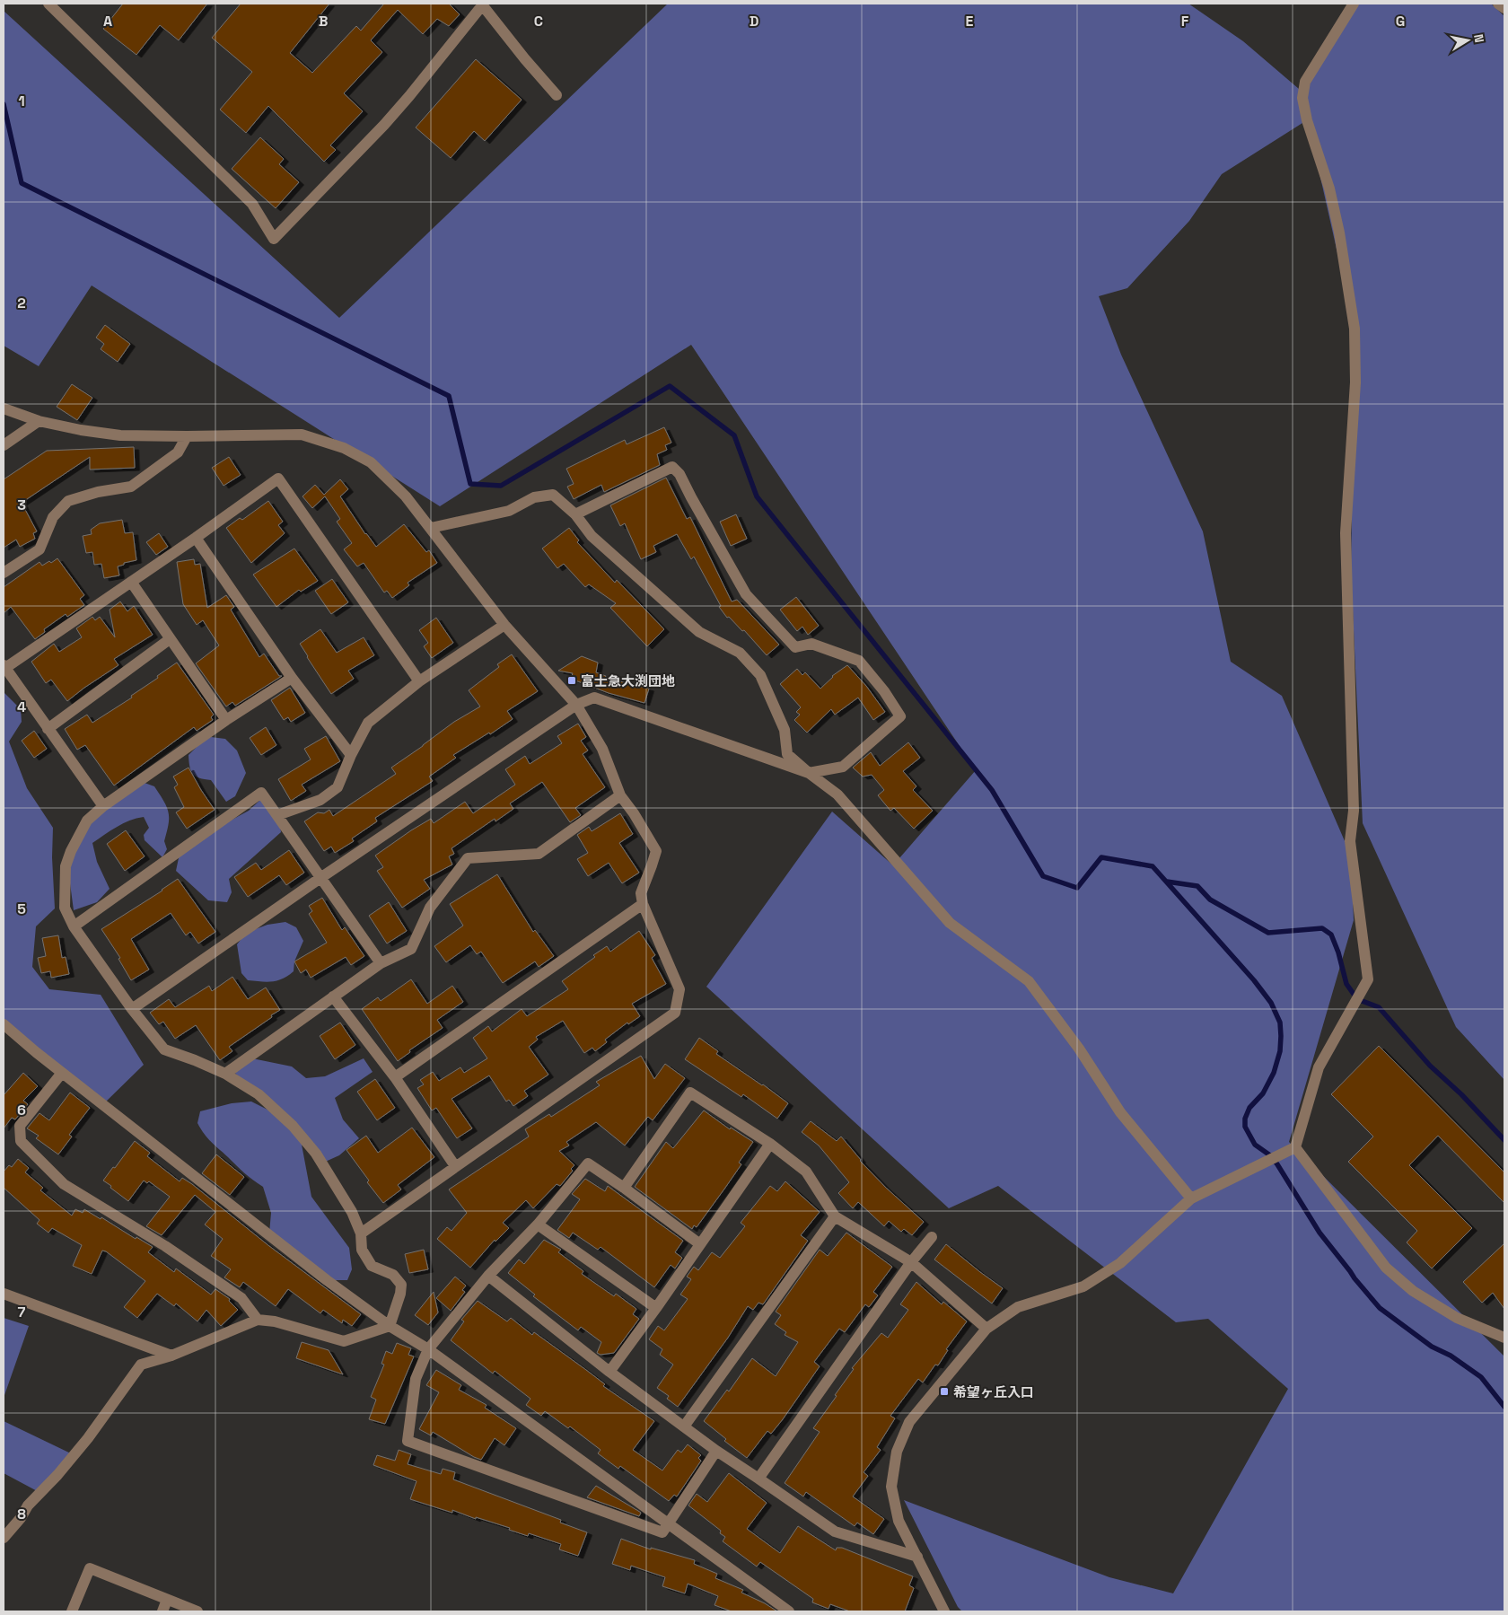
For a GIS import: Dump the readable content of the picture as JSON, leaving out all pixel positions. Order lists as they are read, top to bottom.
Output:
{
  "places": {
    "transit": ["富士急大渕団地", "希望ヶ丘入口"]
  },
  "north": "right",
  "grid": {
    "columns": [
      "A",
      "B",
      "C",
      "D",
      "E",
      "F",
      "G"
    ],
    "rows": [
      "1",
      "2",
      "3",
      "4",
      "5",
      "6",
      "7",
      "8"
    ]
  }
}
